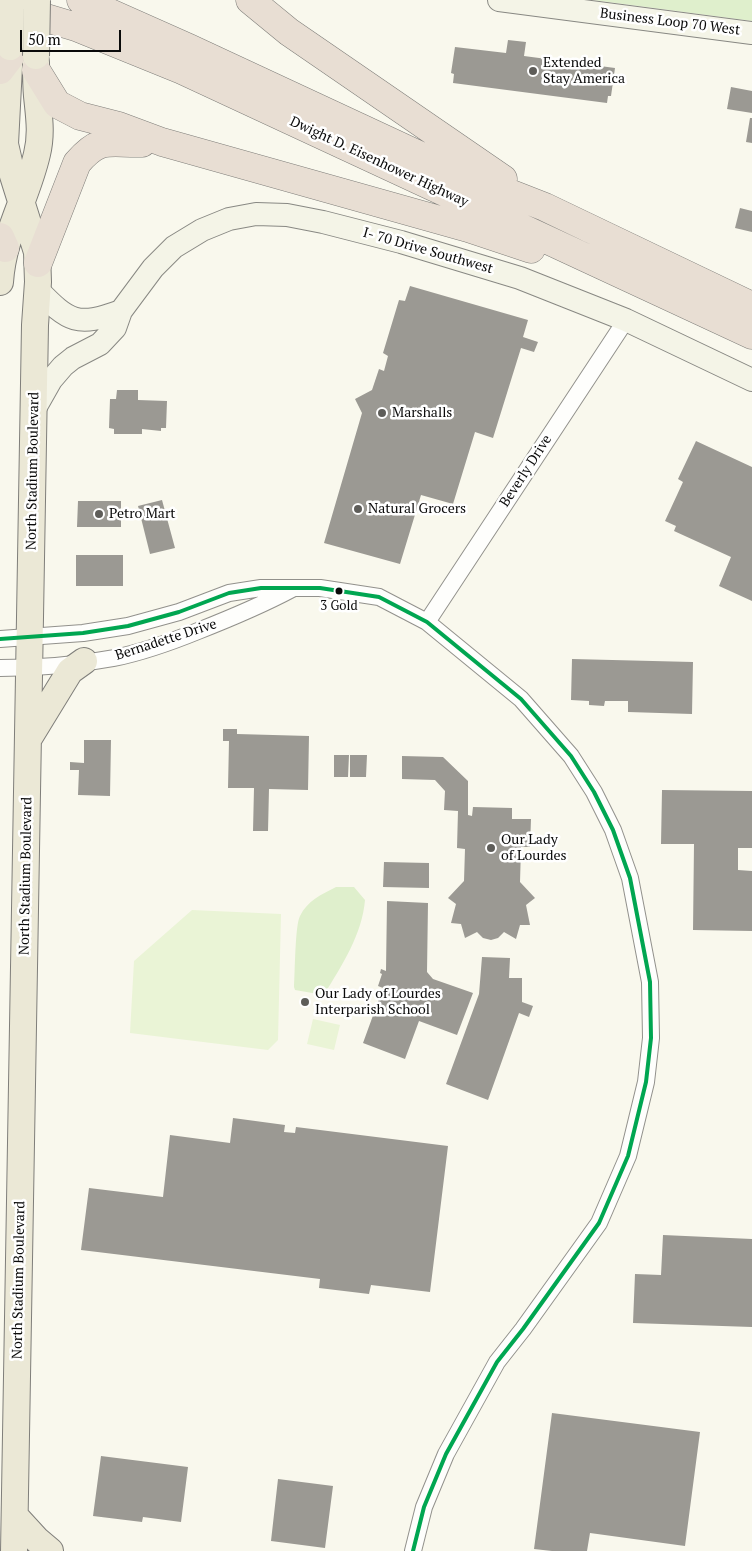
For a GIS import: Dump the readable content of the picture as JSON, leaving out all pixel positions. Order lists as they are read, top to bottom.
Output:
{
  "streets": {
    "highway": ["Dwight D. Eisenhower Highway"],
    "main road": ["North Stadium Boulevard"],
    "street": [
      "Business Loop 70 West",
      "I- 70 Drive Southwest",
      "Beverly Drive",
      "Bernadette Drive"
    ]
  },
  "crossings": [
    ["I- 70 Drive Southwest", "North Stadium Boulevard"],
    ["I- 70 Drive Southwest", "Beverly Drive"],
    ["North Stadium Boulevard", "Bernadette Drive"],
    ["Beverly Drive", "Bernadette Drive"]
  ],
  "places": [
    "Extended Stay America",
    "Marshalls",
    "Natural Grocers",
    "Petro Mart",
    "3 Gold",
    "Our Lady of Lourdes",
    "Our Lady of Lourdes Interparish School"
  ],
  "scale_bar": "50 m"
}
